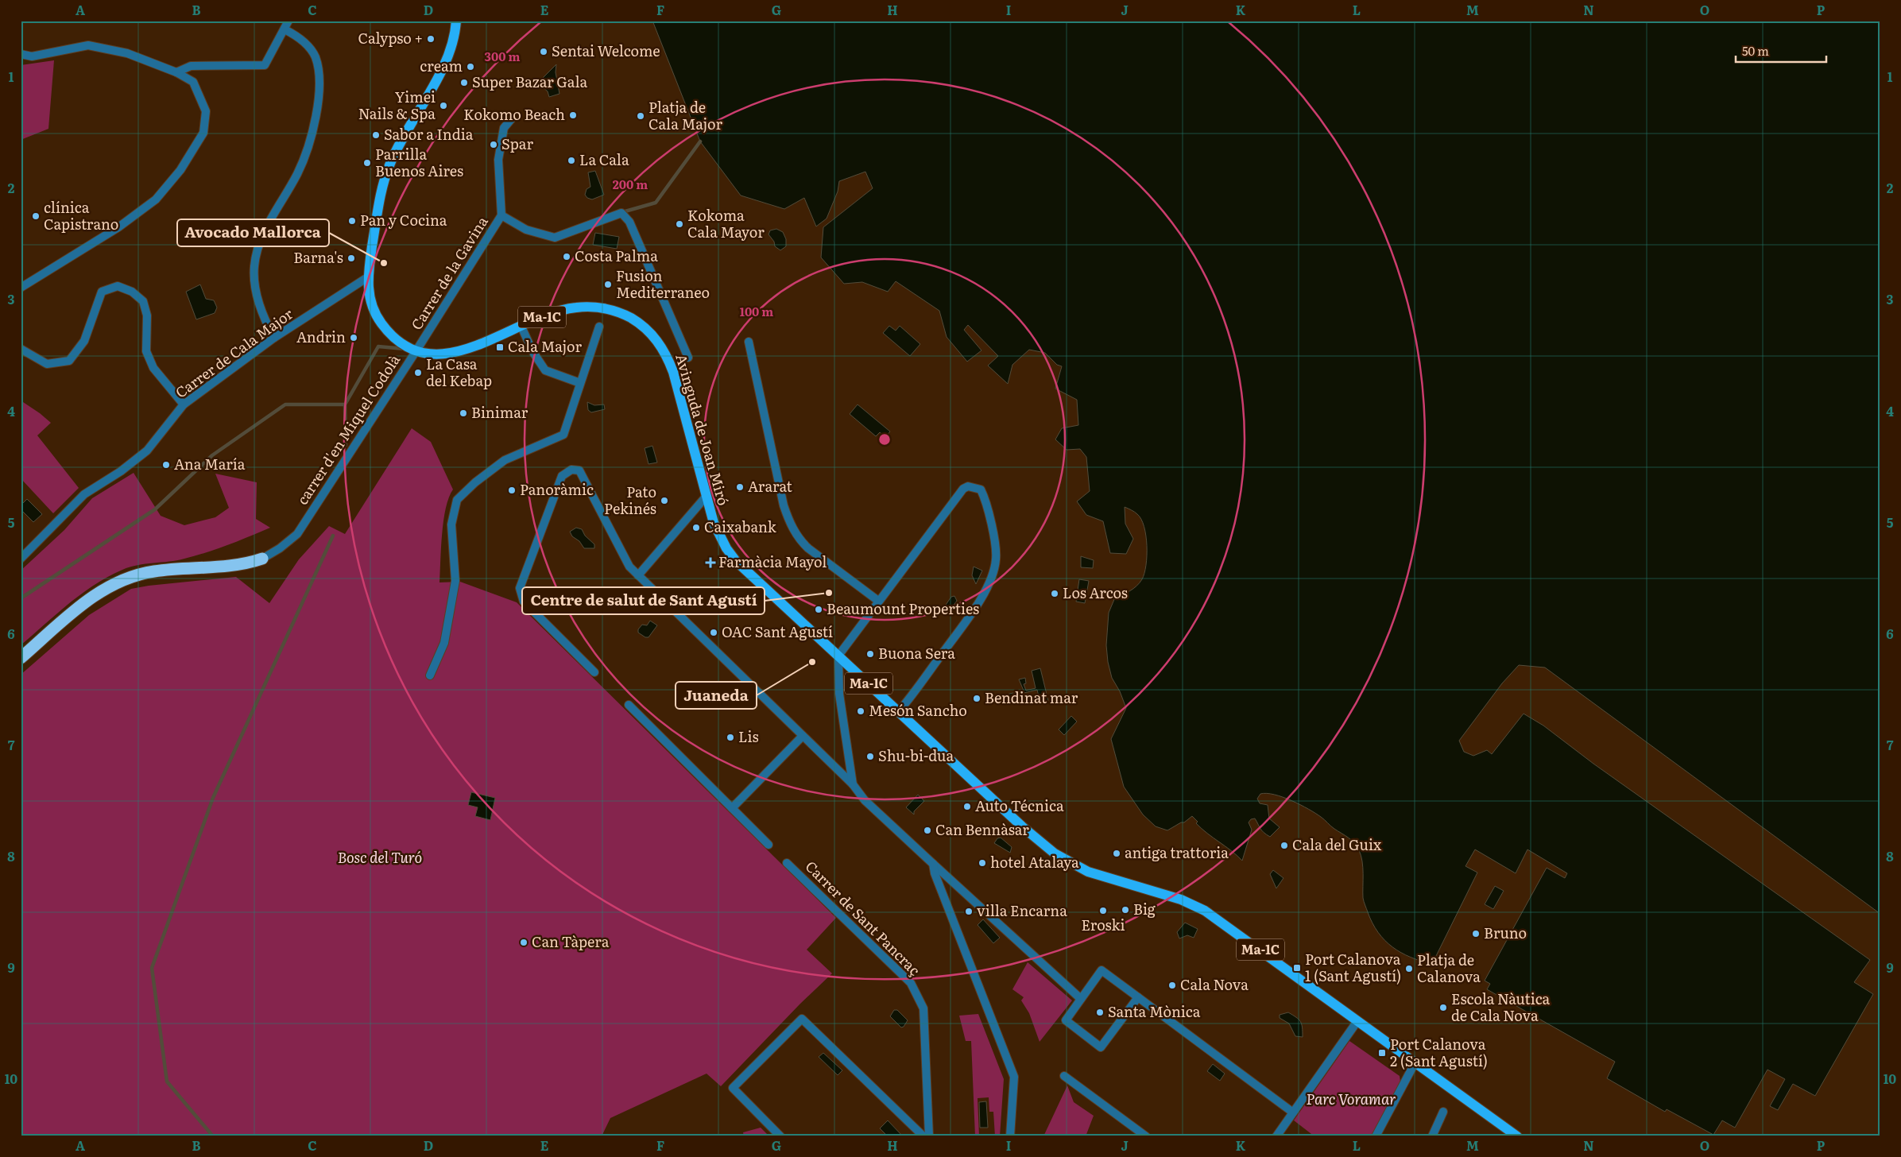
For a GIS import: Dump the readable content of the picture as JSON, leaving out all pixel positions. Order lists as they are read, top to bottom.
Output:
{
  "streets": {
    "main road": ["Ma-1C", "Avinguda de Joan Miró"],
    "street": [
      "Carrer de la Gavina",
      "Carrer de Cala Major",
      "carrer d'en Miquel Codolà",
      "Carrer de Sant Pancraç"
    ]
  },
  "crossings": [
    ["Carrer de la Gavina", "carrer d'en Miquel Codolà"],
    ["Carrer de la Gavina", "Avinguda de Joan Miró"],
    ["Ma-1C", "Avinguda de Joan Miró"],
    ["Carrer de Cala Major", "Avinguda de Joan Miró"],
    ["carrer d'en Miquel Codolà", "Avinguda de Joan Miró"]
  ],
  "parks": ["Bosc del Turó", "Parc Voramar"],
  "places": {
    "other": [
      "Calypso +",
      "Sentai Welcome",
      "cream",
      "Super Bazar Gala",
      "Yimei Nails & Spa",
      "Kokomo Beach",
      "Platja de Cala Major",
      "Sabor a India",
      "Spar",
      "La Cala",
      "Parrilla Buenos Aires",
      "clínica Capistrano",
      "Pan y Cocina",
      "Kokoma Cala Mayor",
      "Costa Palma",
      "Barna's",
      "Avocado Mallorca",
      "Fusion Mediterraneo",
      "Andrin",
      "La Casa del Kebap",
      "Binimar",
      "Ana María",
      "Ararat",
      "Panoràmic",
      "Pato Pekinés",
      "Caixabank",
      "Centre de salut de Sant Agustí",
      "Los Arcos",
      "Beaumount Properties",
      "OAC Sant Agustí",
      "Buona Sera",
      "Juaneda",
      "Bendinat mar",
      "Mesón Sancho",
      "Lis",
      "Shu-bi-dua",
      "Auto Técnica",
      "Can Bennàsar",
      "Cala del Guix",
      "antiga trattoria",
      "hotel Atalaya",
      "Big",
      "Eroski",
      "villa Encarna",
      "Bruno",
      "Can Tàpera",
      "Platja de Calanova",
      "Cala Nova",
      "Escola Nàutica de Cala Nova",
      "Santa Mònica"
    ],
    "transit": ["Cala Major", "Port Calanova 1 (Sant Agustí)", "Port Calanova 2 (Sant Agustí)"],
    "health": ["Farmàcia Mayol"]
  },
  "scale_bar": "50 m",
  "grid": {
    "columns": [
      "A",
      "B",
      "C",
      "D",
      "E",
      "F",
      "G",
      "H",
      "I",
      "J",
      "K",
      "L",
      "M",
      "N",
      "O",
      "P"
    ],
    "rows": [
      "1",
      "2",
      "3",
      "4",
      "5",
      "6",
      "7",
      "8",
      "9",
      "10"
    ]
  },
  "rings": ["300 m", "200 m", "100 m"]
}
